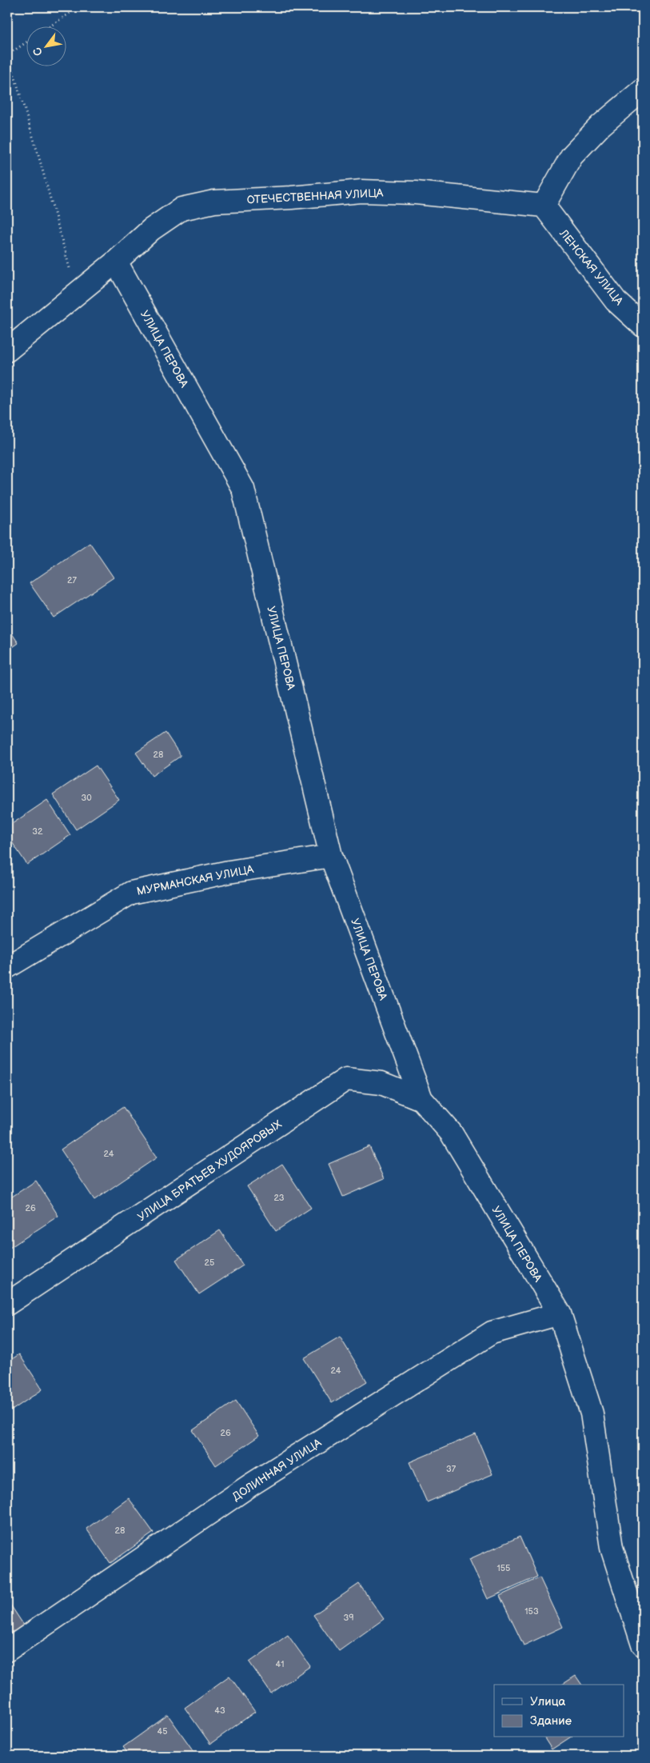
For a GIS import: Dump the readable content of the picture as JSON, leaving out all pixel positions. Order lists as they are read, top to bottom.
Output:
{
  "streets": {
    "street": [
      "ОТЕЧЕСТВЕННАЯ УЛИЦА",
      "ЛЕНСКАЯ УЛИЦА",
      "УЛИЦА ПЕРОВА",
      "МУРМАНСКАЯ УЛИЦА",
      "УЛИЦА БРАТЬЕВ ХУДОЯРОВЫХ",
      "ДОЛИННАЯ УЛИЦА"
    ]
  },
  "crossings": [
    ["ОТЕЧЕСТВЕННАЯ УЛИЦА", "ЛЕНСКАЯ УЛИЦА"],
    ["ОТЕЧЕСТВЕННАЯ УЛИЦА", "УЛИЦА ПЕРОВА"],
    ["УЛИЦА ПЕРОВА", "МУРМАНСКАЯ УЛИЦА"],
    ["УЛИЦА ПЕРОВА", "УЛИЦА БРАТЬЕВ ХУДОЯРОВЫХ"],
    ["УЛИЦА ПЕРОВА", "ДОЛИННАЯ УЛИЦА"]
  ],
  "house_numbers": [
    "27",
    "28",
    "30",
    "32",
    "24",
    "23",
    "26",
    "25",
    "24",
    "26",
    "37",
    "28",
    "155",
    "153",
    "39",
    "41",
    "43",
    "45"
  ],
  "legend": ["Улица", "Здание"],
  "north": "bottom left"
}
